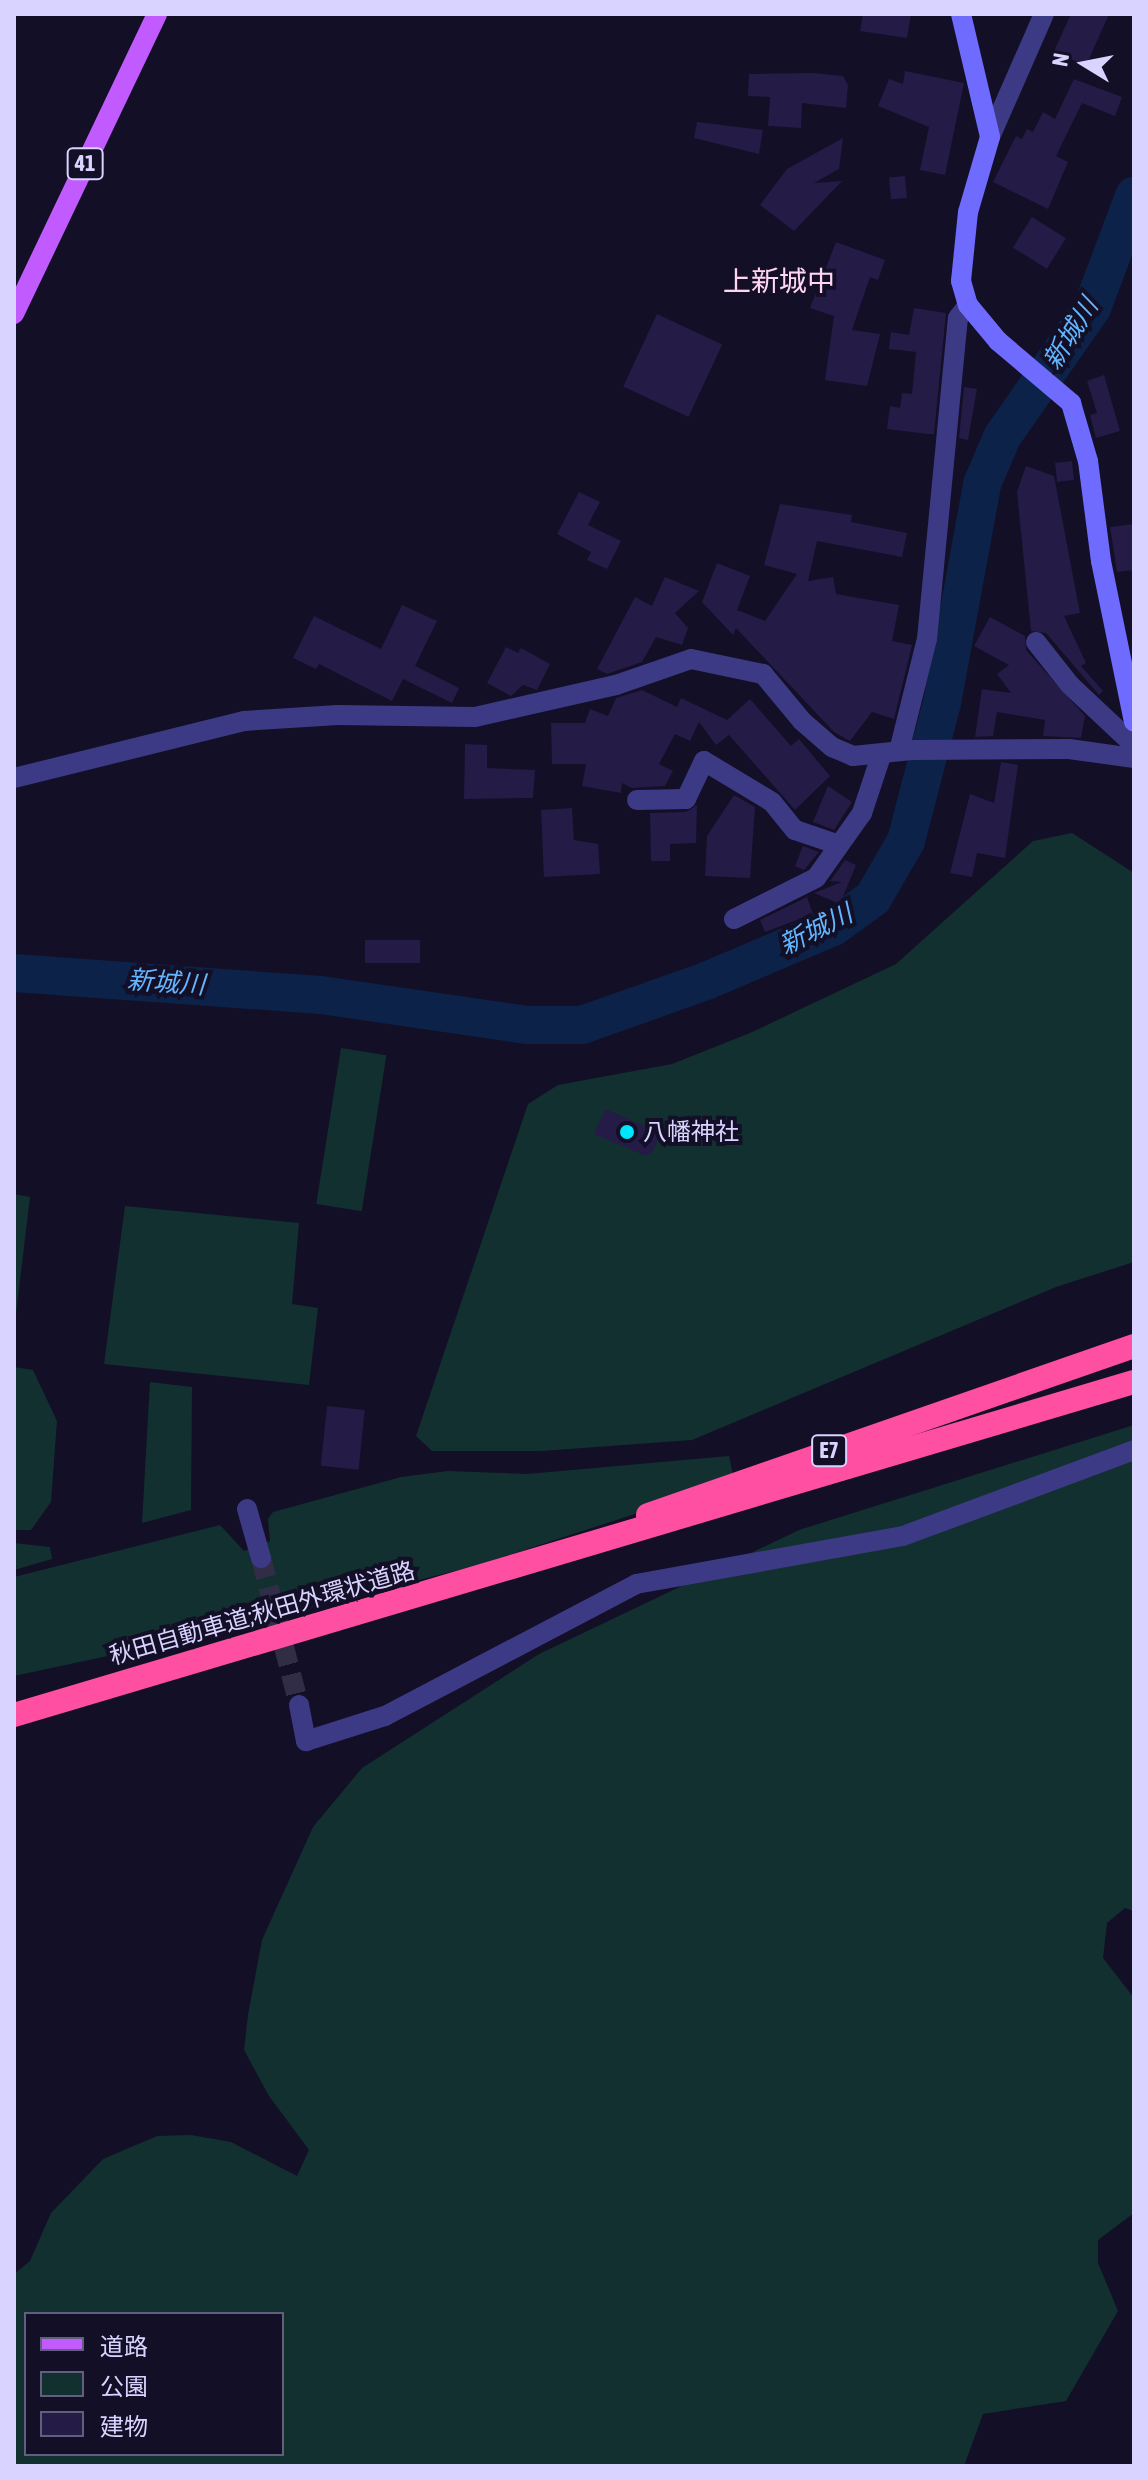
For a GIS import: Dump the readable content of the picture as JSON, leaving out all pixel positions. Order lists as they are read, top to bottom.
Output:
{
  "streets": {
    "highway": ["E7", "秋田自動車道;秋田外環状道路"],
    "main road": ["41"]
  },
  "districts": ["上新城中"],
  "water": ["新城川"],
  "places": ["八幡神社"],
  "legend": ["道路", "公園", "建物"],
  "north": "left"
}
